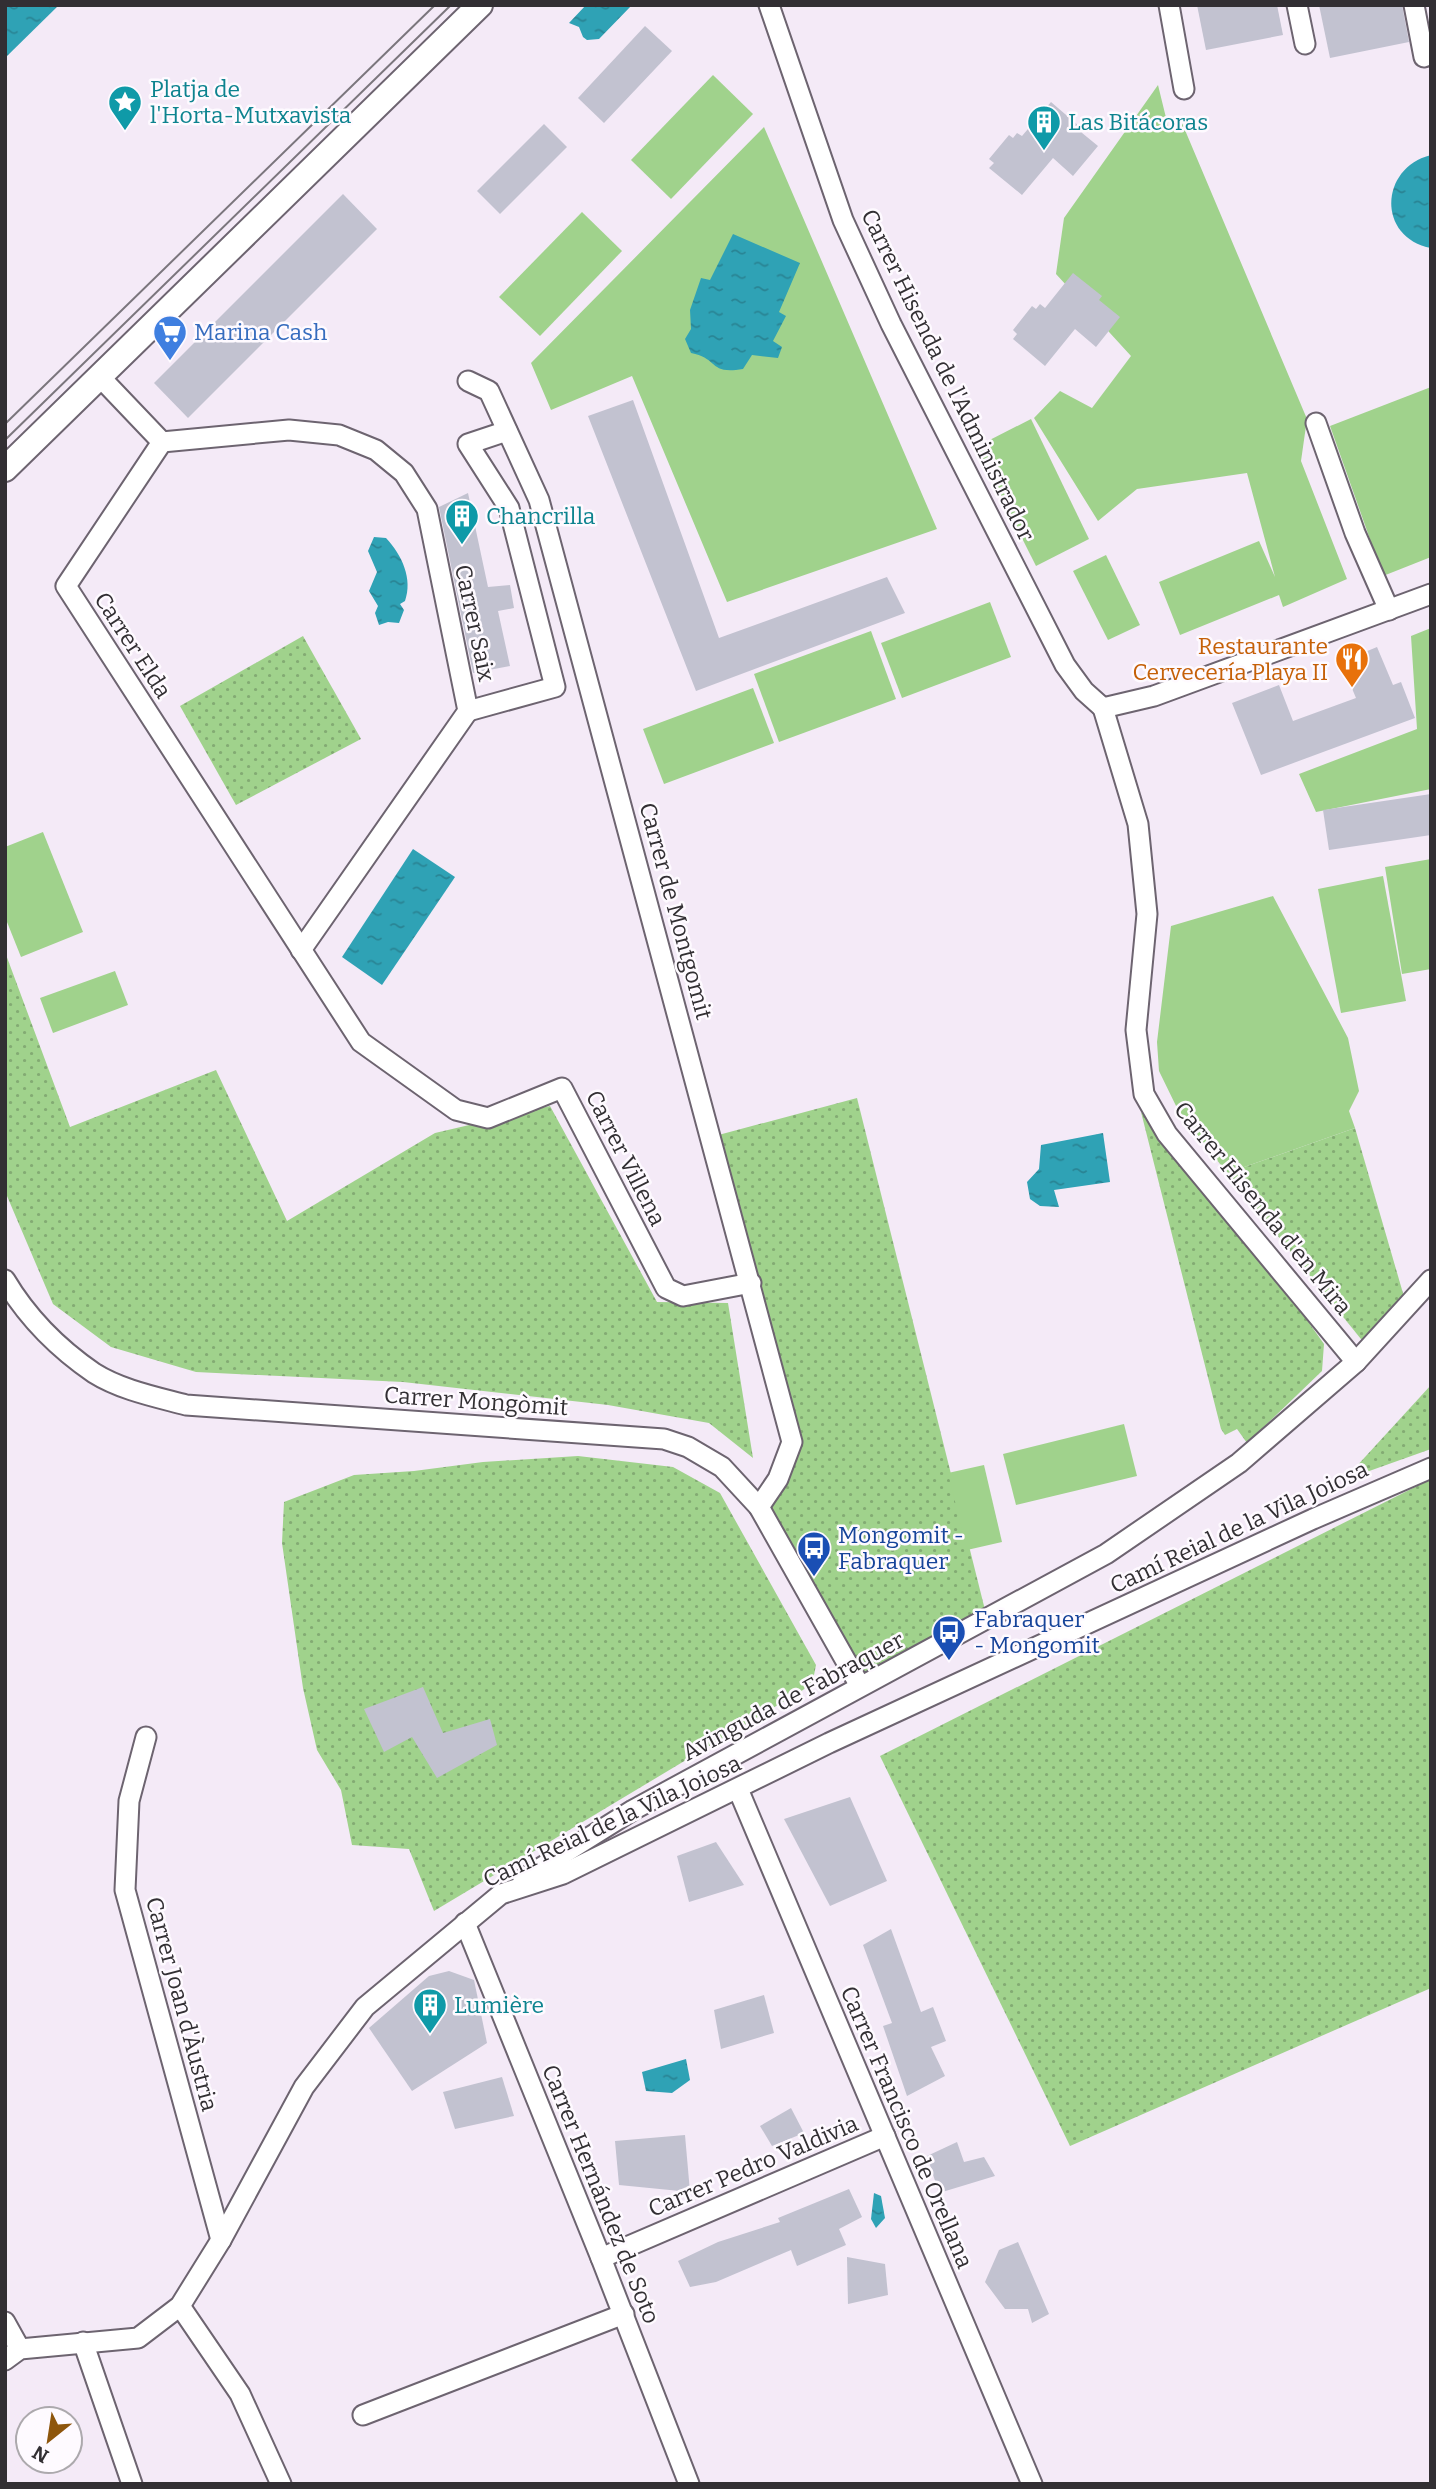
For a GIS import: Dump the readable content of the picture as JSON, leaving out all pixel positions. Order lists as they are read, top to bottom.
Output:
{
  "streets": {
    "street": [
      "Carrer Hisenda de l'Administrador",
      "Carrer Saix",
      "Carrer Elda",
      "Carrer de Montgomit",
      "Carrer Villena",
      "Carrer Hisenda d'en Mira",
      "Carrer Mongòmit",
      "Camí Reial de la Vila Joiosa",
      "Avinguda de Fabraquer",
      "Carrer Joan d'Àustria",
      "Carrer Francisco de Orellana",
      "Carrer Pedro Valdivia",
      "Carrer Hernández de Soto"
    ]
  },
  "crossings": [
    ["Carrer Hisenda de l'Administrador", "Carrer Hisenda d'en Mira"],
    ["Carrer Saix", "Carrer Elda"],
    ["Carrer Saix", "Carrer Villena"],
    ["Carrer Elda", "Carrer Villena"],
    ["Carrer de Montgomit", "Carrer Villena"],
    ["Carrer de Montgomit", "Carrer Mongòmit"],
    ["Carrer Hisenda d'en Mira", "Avinguda de Fabraquer"],
    ["Carrer Mongòmit", "Avinguda de Fabraquer"],
    ["Camí Reial de la Vila Joiosa", "Avinguda de Fabraquer"],
    ["Camí Reial de la Vila Joiosa", "Carrer Joan d'Àustria"],
    ["Camí Reial de la Vila Joiosa", "Carrer Francisco de Orellana"],
    ["Camí Reial de la Vila Joiosa", "Carrer Hernández de Soto"],
    ["Carrer Francisco de Orellana", "Carrer Pedro Valdivia"],
    ["Carrer Pedro Valdivia", "Carrer Hernández de Soto"]
  ],
  "places": {
    "place": ["Platja de l'Horta-Mutxavista"],
    "building": ["Las Bitácoras", "Chancrilla", "Lumière"],
    "supermarket": ["Marina Cash"],
    "restaurant": ["Restaurante Cervecería Playa II"],
    "bus stop": ["Mongomit - Fabraquer", "Fabraquer - Mongomit"]
  },
  "north": "bottom left"
}
